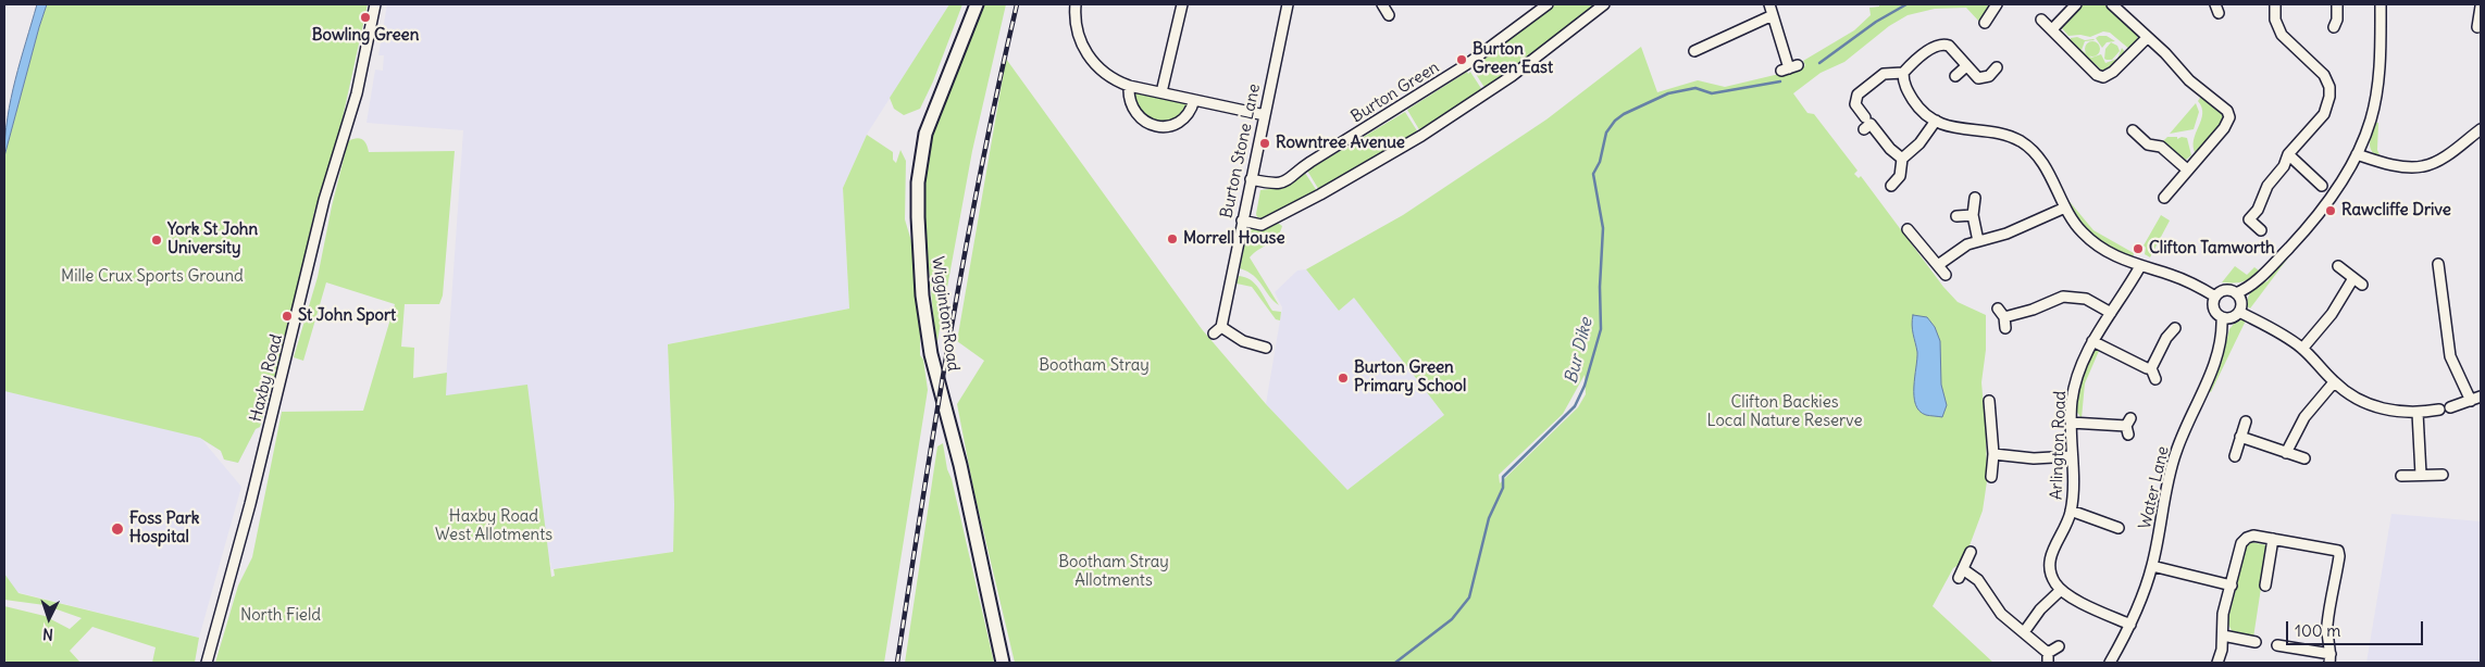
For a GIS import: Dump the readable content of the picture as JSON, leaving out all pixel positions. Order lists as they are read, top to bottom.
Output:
{
  "streets": {
    "main road": ["Wigginton Road"],
    "street": [
      "Burton Green",
      "Burton Stone Lane",
      "Haxby Road",
      "Arlington Road",
      "Water Lane"
    ]
  },
  "crossings": [
    ["Burton Green", "Burton Stone Lane"]
  ],
  "water": ["Bur Dike"],
  "parks": [
    "Mille Crux Sports Ground",
    "Bootham Stray",
    "Clifton Backies Local Nature Reserve",
    "Haxby Road West Allotments",
    "Bootham Stray Allotments",
    "North Field"
  ],
  "places": [
    "Bowling Green",
    "Burton Green East",
    "Rowntree Avenue",
    "Rawcliffe Drive",
    "Morrell House",
    "York St John University",
    "Clifton Tamworth",
    "St John Sport",
    "Burton Green Primary School",
    "Foss Park Hospital"
  ],
  "scale_bar": "100 m",
  "north": "bottom"
}
